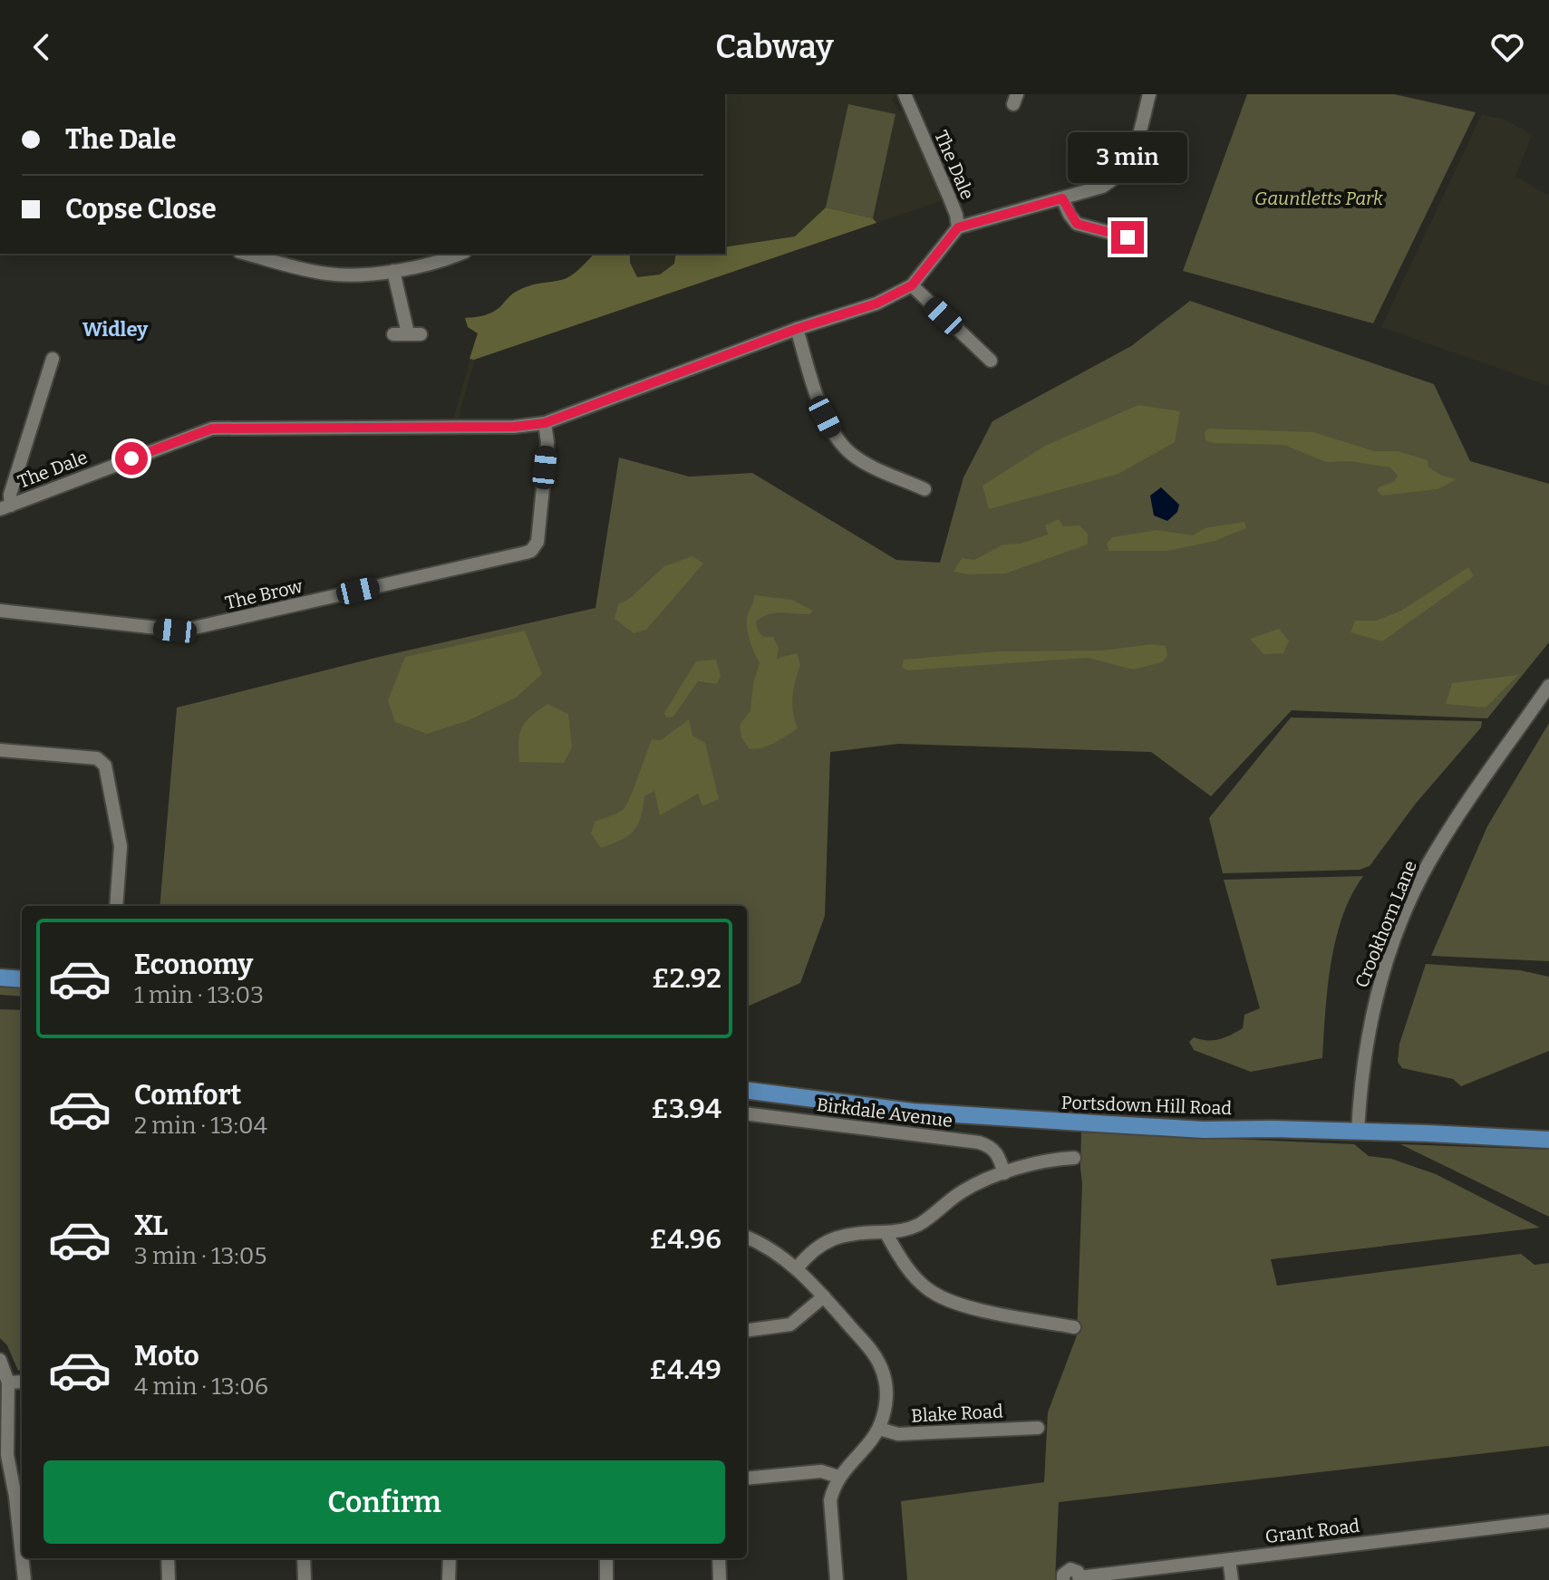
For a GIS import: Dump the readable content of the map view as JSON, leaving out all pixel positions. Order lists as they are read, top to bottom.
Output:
{
  "streets": {
    "main road": ["Portsdown Hill Road"],
    "street": [
      "The Dale",
      "The Brow",
      "Crookhorn Lane",
      "Birkdale Avenue",
      "Blake Road",
      "Grant Road"
    ]
  },
  "crossings": [
    ["The Dale", "The Brow"],
    ["Crookhorn Lane", "Portsdown Hill Road"]
  ],
  "districts": ["Widley"],
  "parks": ["Gauntletts Park"],
  "page": {
    "header": "Cabway",
    "banner": ["The Dale", "Copse Close"],
    "bubble": "3 min",
    "list": [
      {
        "name": "Economy",
        "note": "1 min · 13:03",
        "value": "£2.92"
      },
      {
        "name": "Comfort",
        "note": "2 min · 13:04",
        "value": "£3.94"
      },
      {
        "name": "XL",
        "note": "3 min · 13:05",
        "value": "£4.96"
      },
      {
        "name": "Moto",
        "note": "4 min · 13:06",
        "value": "£4.49"
      }
    ],
    "buttons": "Confirm"
  }
}
